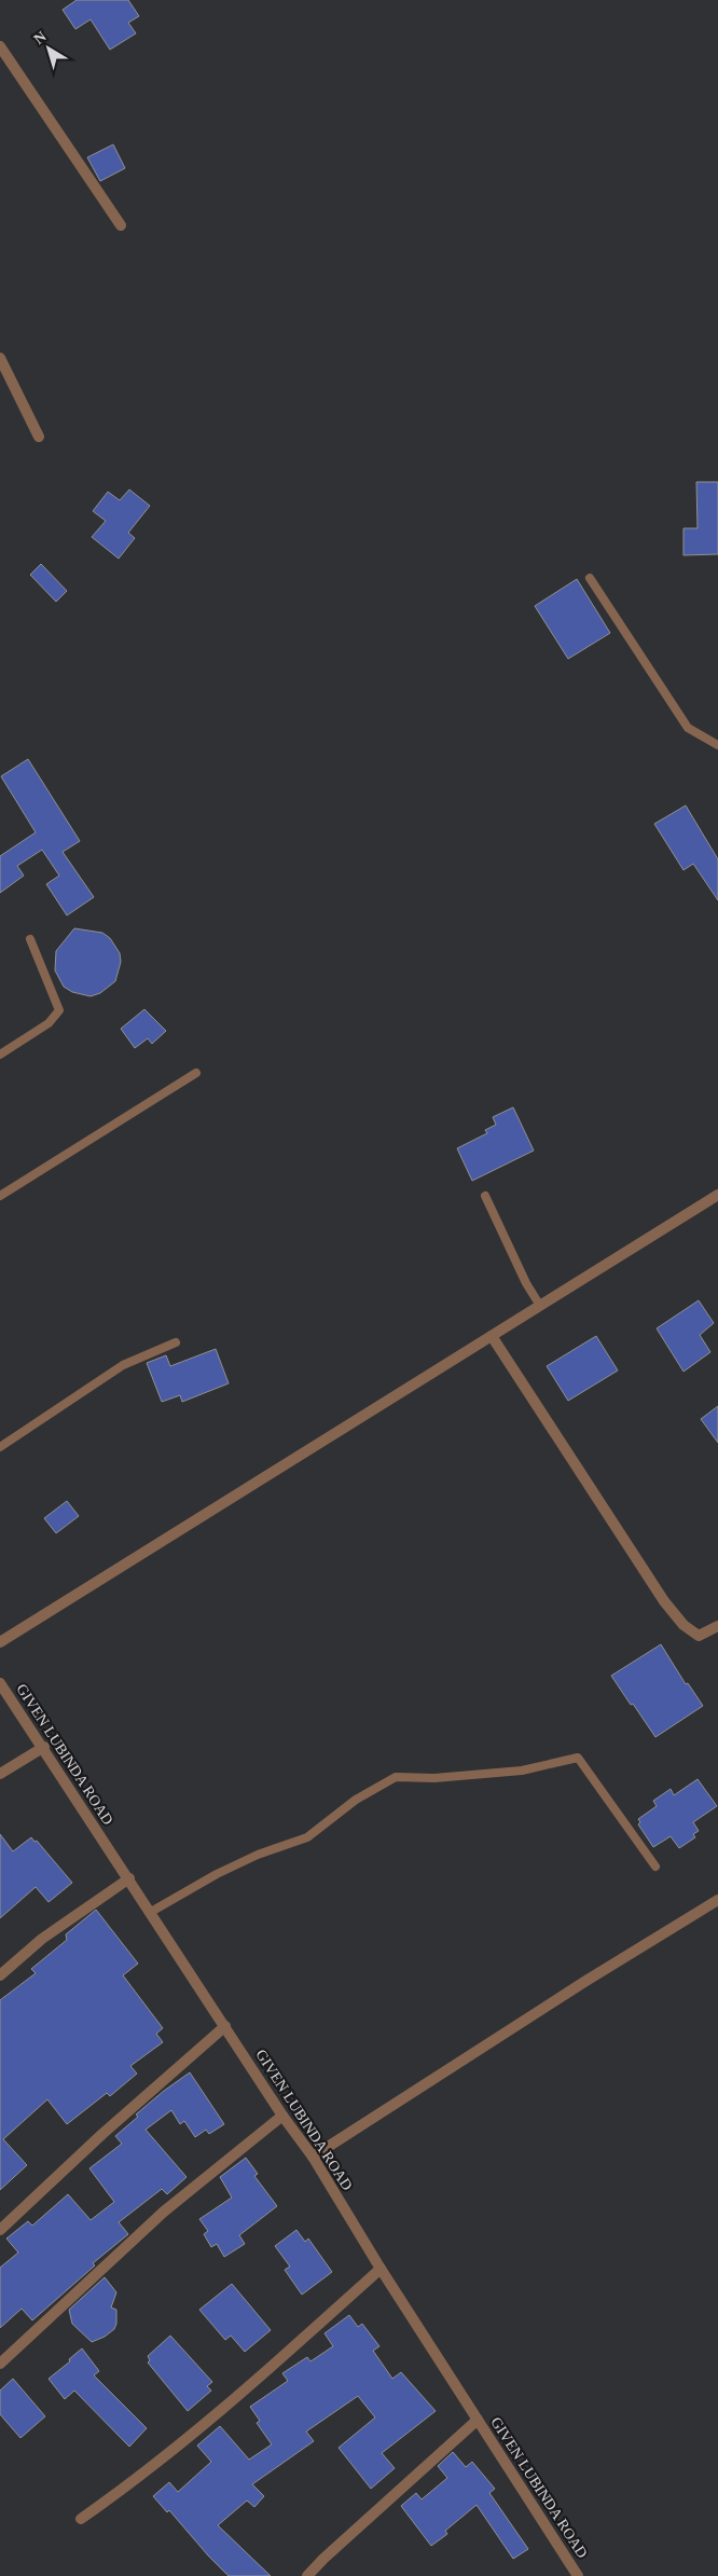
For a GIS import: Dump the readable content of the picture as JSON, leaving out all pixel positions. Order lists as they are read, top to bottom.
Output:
{
  "streets": {
    "street": ["GIVEN LUBINDA ROAD"]
  },
  "north": "top left"
}
